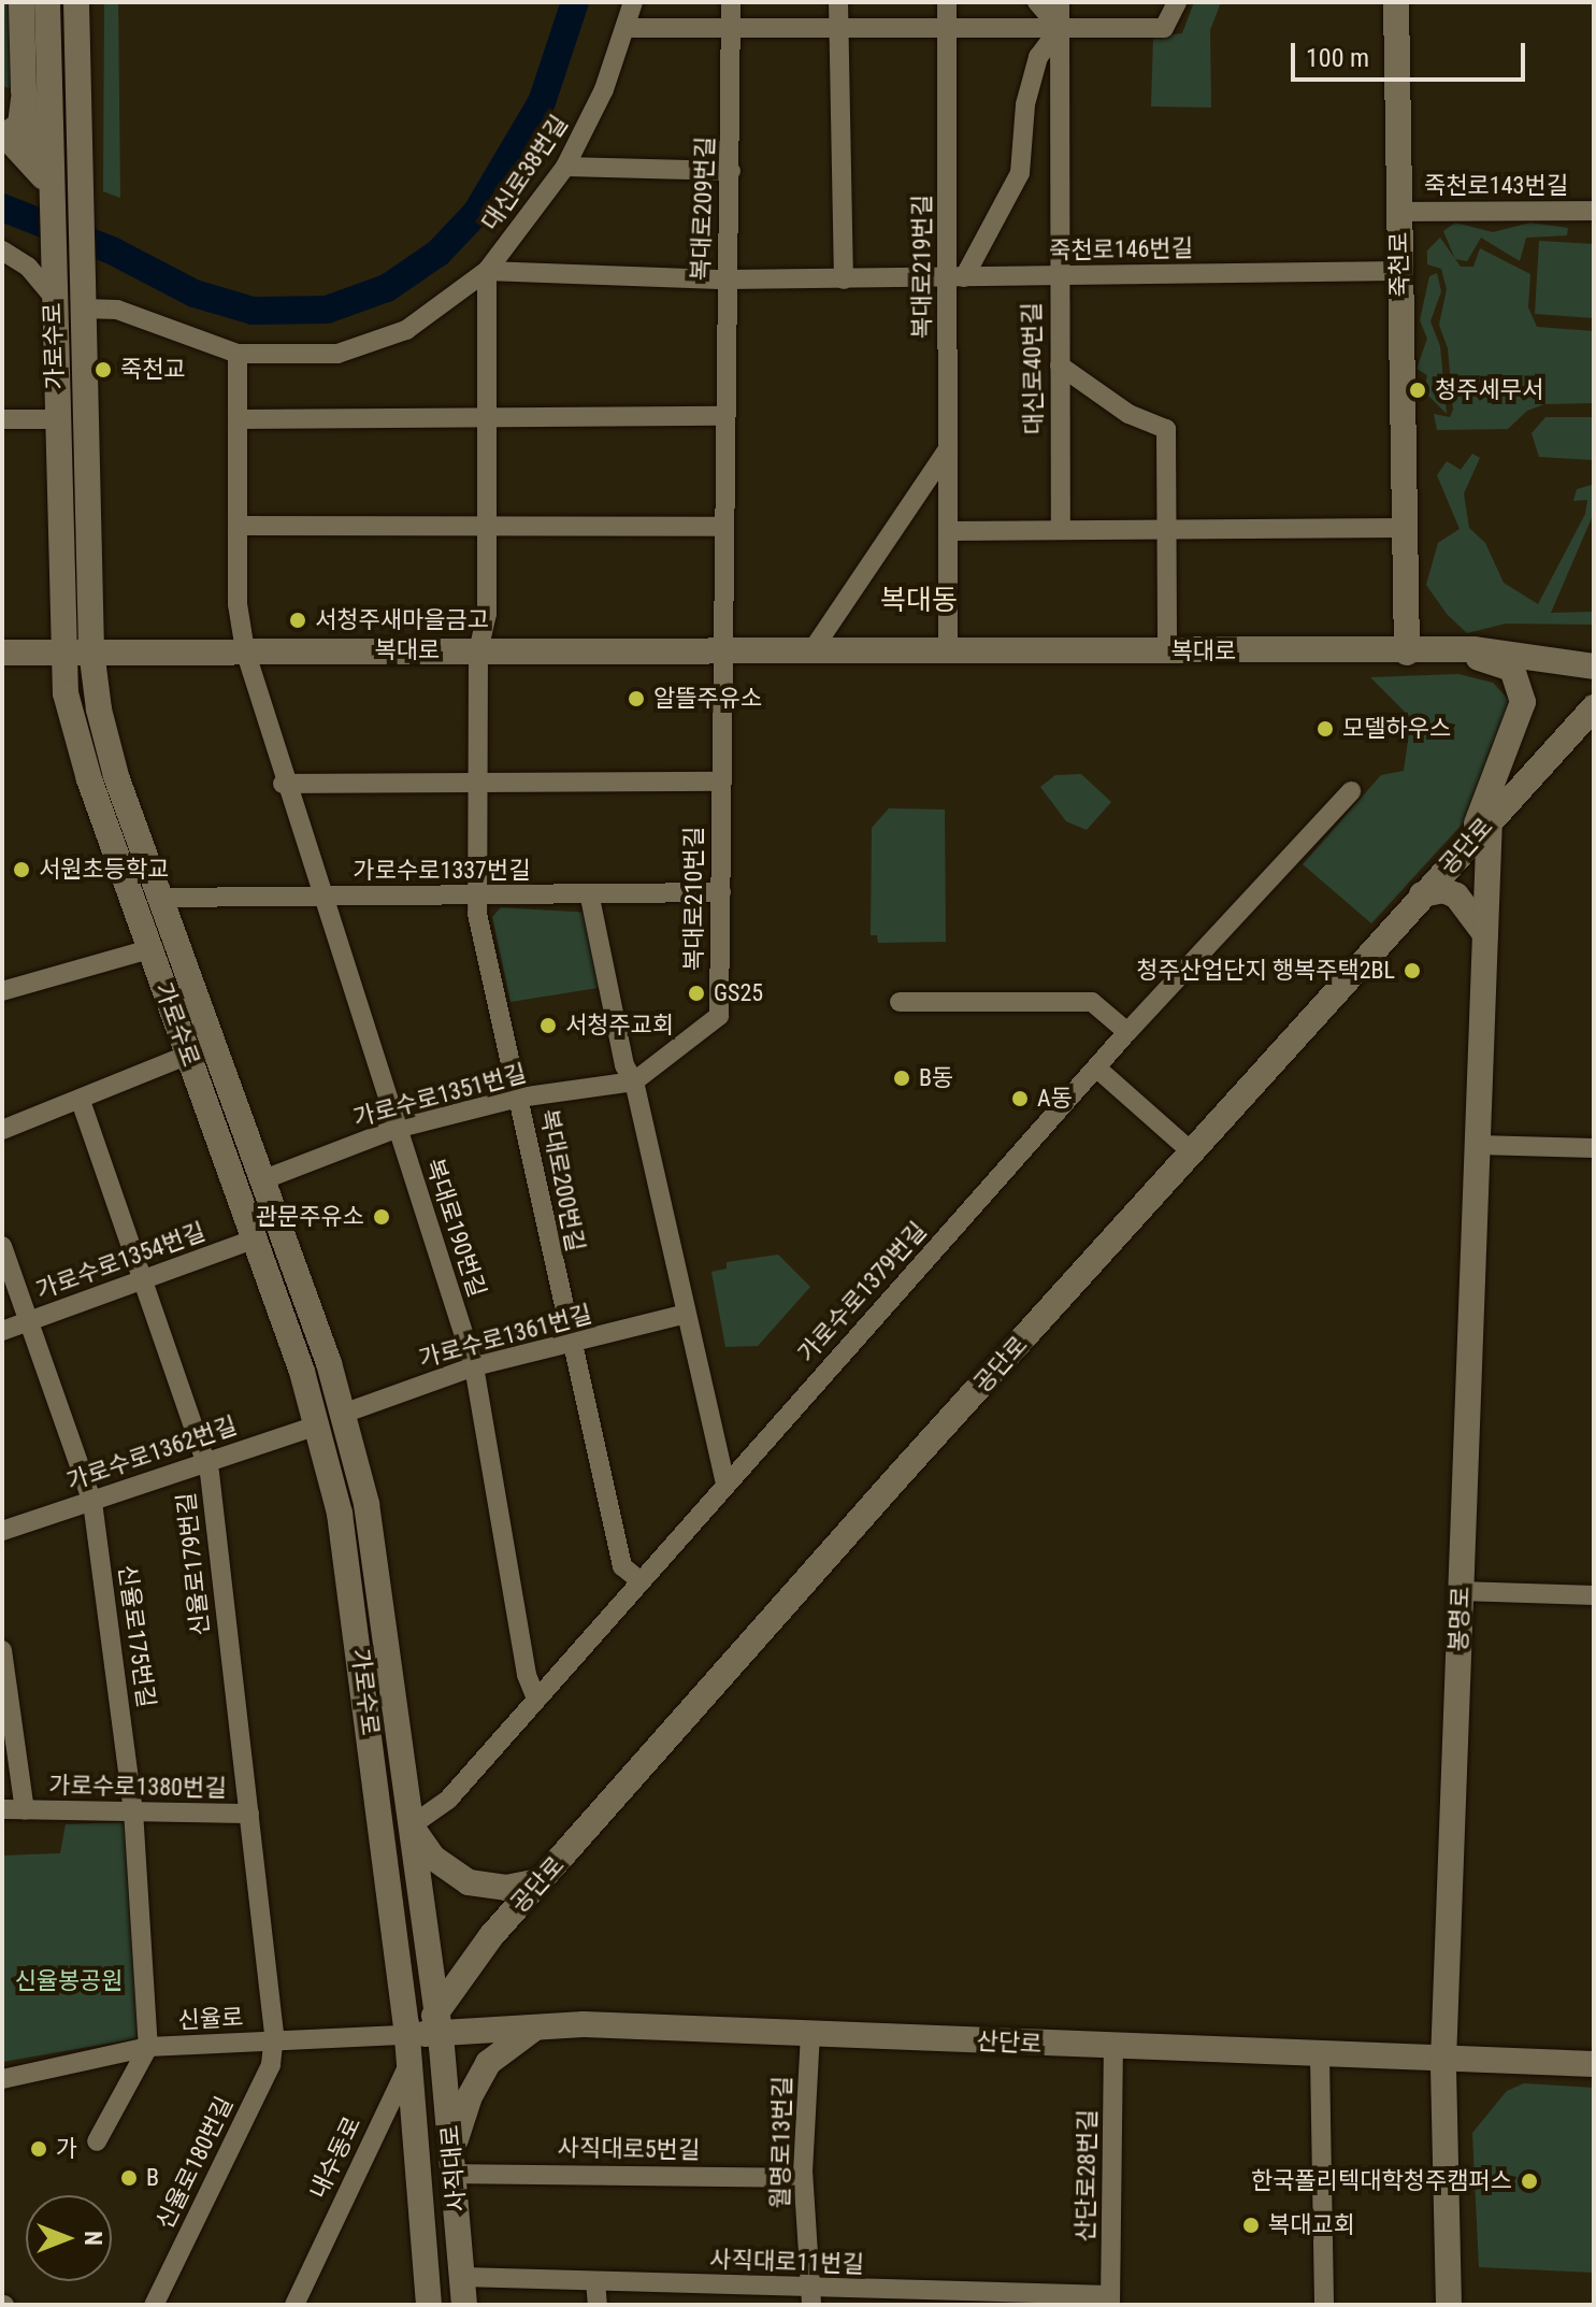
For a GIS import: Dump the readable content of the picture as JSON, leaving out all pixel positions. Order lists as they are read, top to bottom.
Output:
{
  "streets": {
    "street": [
      "대신로38번길",
      "죽천로143번길",
      "복대로209번길",
      "죽천로146번길",
      "죽천로",
      "복대로219번길",
      "가로수로",
      "대신로40번길",
      "복대로",
      "공단로",
      "가로수로1337번길",
      "복대로210번길",
      "가로수로1351번길",
      "복대로200번길",
      "복대로190번길",
      "가로수로1354번길",
      "가로수로1379번길",
      "가로수로1361번길",
      "가로수로1362번길",
      "신율로179번길",
      "봉명로",
      "신율로175번길",
      "가로수로1380번길",
      "신율로",
      "산단로",
      "월명로13번길",
      "사직대로5번길",
      "내수동로",
      "신율로180번길",
      "사직대로",
      "산단로28번길",
      "사직대로11번길"
    ]
  },
  "crossings": [
    ["대신로38번길", "죽천로146번길"],
    ["대신로38번길", "복대로200번길"],
    ["대신로38번길", "복대로190번길"],
    ["죽천로143번길", "죽천로"],
    ["복대로209번길", "죽천로146번길"],
    ["복대로209번길", "복대로"],
    ["복대로209번길", "복대로210번길"],
    ["죽천로146번길", "죽천로"],
    ["죽천로146번길", "복대로219번길"],
    ["죽천로146번길", "대신로40번길"],
    ["죽천로146번길", "복대로200번길"],
    ["죽천로", "복대로"],
    ["복대로219번길", "복대로"],
    ["가로수로", "복대로"],
    ["가로수로", "공단로"],
    ["가로수로", "가로수로1337번길"],
    ["가로수로", "가로수로1351번길"],
    ["가로수로", "가로수로1354번길"],
    ["가로수로", "가로수로1379번길"],
    ["가로수로", "가로수로1361번길"],
    ["가로수로", "가로수로1362번길"],
    ["가로수로", "신율로"],
    ["가로수로", "산단로"],
    ["가로수로", "사직대로"],
    ["복대로", "복대로210번길"],
    ["복대로", "복대로200번길"],
    ["복대로", "복대로190번길"],
    ["공단로", "봉명로"],
    ["공단로", "신율로"],
    ["공단로", "산단로"],
    ["공단로", "사직대로"],
    ["가로수로1337번길", "복대로210번길"],
    ["가로수로1337번길", "복대로200번길"],
    ["가로수로1337번길", "복대로190번길"],
    ["복대로210번길", "가로수로1351번길"],
    ["가로수로1351번길", "복대로200번길"],
    ["가로수로1351번길", "복대로190번길"],
    ["복대로200번길", "가로수로1379번길"],
    ["복대로200번길", "가로수로1361번길"],
    ["복대로190번길", "가로수로1379번길"],
    ["복대로190번길", "가로수로1361번길"],
    ["가로수로1354번길", "신율로179번길"],
    ["가로수로1354번길", "신율로175번길"],
    ["가로수로1362번길", "신율로179번길"],
    ["가로수로1362번길", "신율로175번길"],
    ["신율로179번길", "가로수로1380번길"],
    ["신율로179번길", "신율로"],
    ["신율로179번길", "신율로180번길"],
    ["봉명로", "산단로"],
    ["신율로175번길", "가로수로1380번길"],
    ["신율로175번길", "신율로"],
    ["신율로", "산단로"],
    ["신율로", "신율로180번길"],
    ["신율로", "사직대로"],
    ["산단로", "월명로13번길"],
    ["산단로", "사직대로"],
    ["산단로", "산단로28번길"],
    ["월명로13번길", "사직대로5번길"],
    ["월명로13번길", "사직대로11번길"],
    ["사직대로5번길", "사직대로"],
    ["내수동로", "사직대로"],
    ["사직대로", "사직대로11번길"],
    ["산단로28번길", "사직대로11번길"]
  ],
  "districts": ["복대동"],
  "parks": ["신율봉공원"],
  "places": [
    "죽천교",
    "청주세무서",
    "서청주새마을금고",
    "알뜰주유소",
    "모델하우스",
    "서원초등학교",
    "청주산업단지 행복주택2BL",
    "GS25",
    "서청주교회",
    "B동",
    "A동",
    "관문주유소",
    "가",
    "B",
    "한국폴리텍대학청주캠퍼스",
    "복대교회"
  ],
  "scale_bar": "100 m",
  "north": "right"
}
